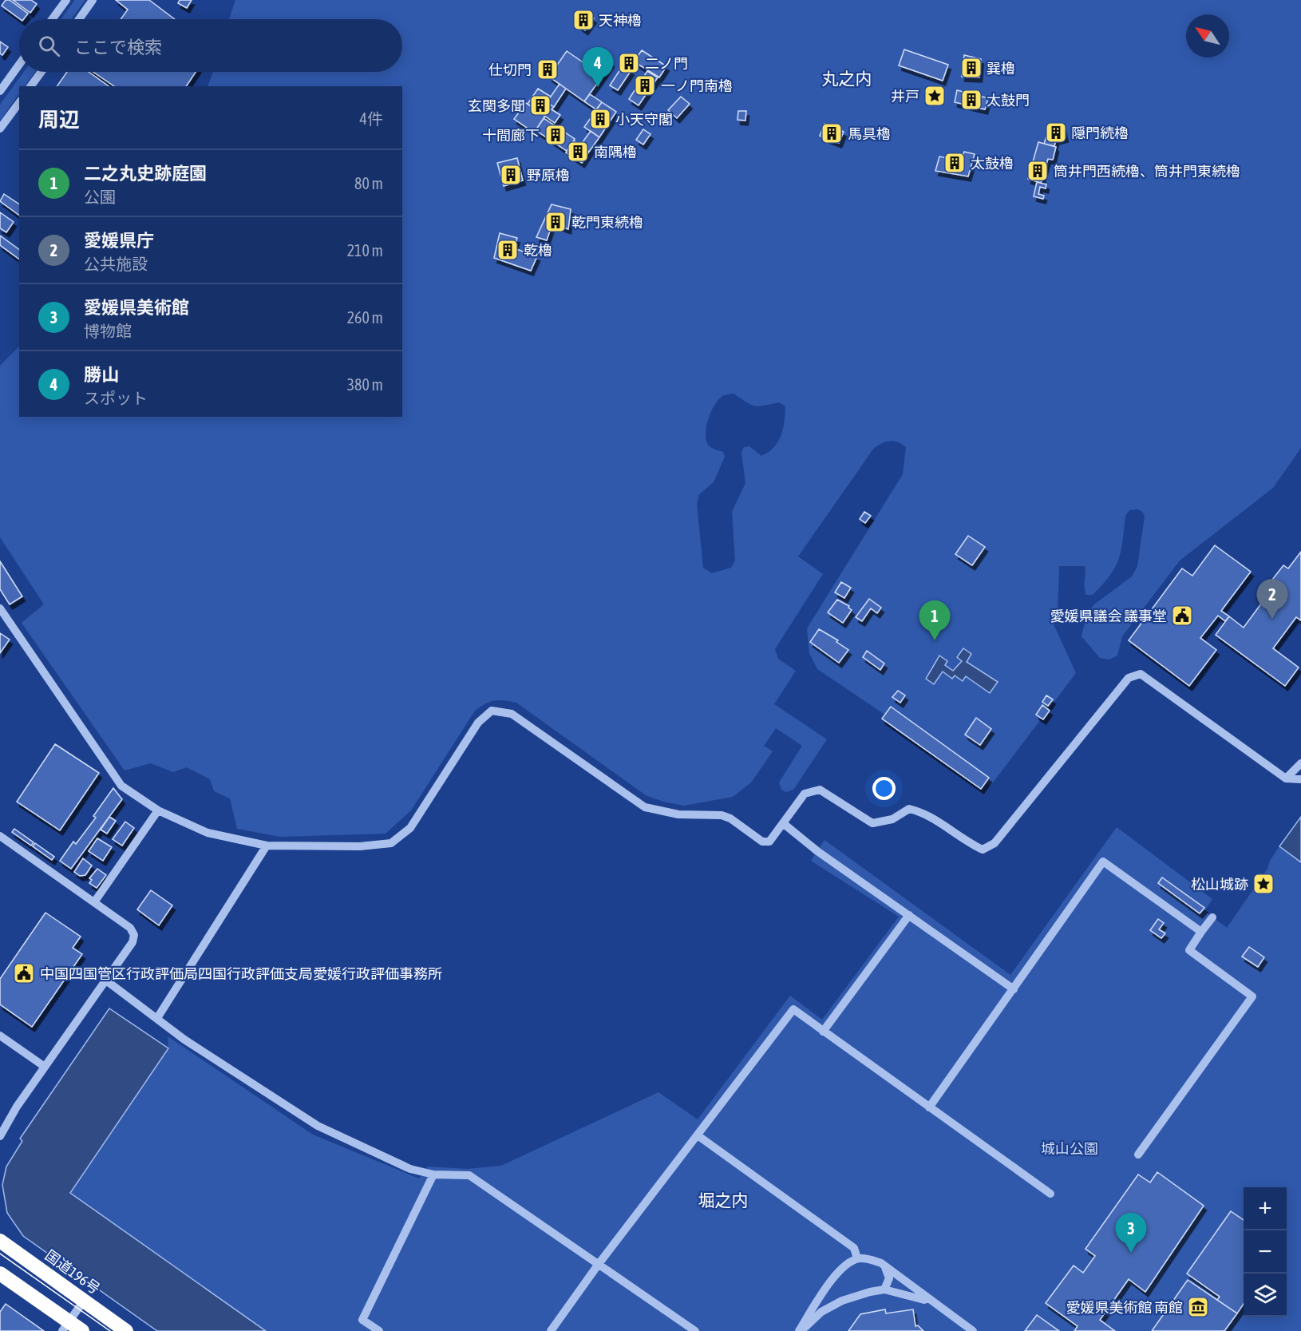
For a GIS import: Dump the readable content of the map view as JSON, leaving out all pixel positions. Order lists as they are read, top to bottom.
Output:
{
  "streets": {
    "highway": ["国道196号"]
  },
  "districts": ["丸之内", "堀之内"],
  "parks": ["城山公園"],
  "places": {
    "building": [
      "天神櫓",
      "二ノ門",
      "巽櫓",
      "仕切門",
      "一ノ門南櫓",
      "太鼓門",
      "玄関多聞",
      "小天守閣",
      "隠門続櫓",
      "馬具櫓",
      "十間廊下",
      "南隅櫓",
      "太鼓櫓",
      "筒井門西続櫓、筒井門東続櫓",
      "野原櫓",
      "乾門東続櫓",
      "乾櫓"
    ],
    "place": ["井戸", "松山城跡"],
    "public building": ["愛媛県議会 議事堂", "中国四国管区行政評価局四国行政評価支局愛媛行政評価事務所"],
    "museum": ["愛媛県美術館 南館"]
  },
  "north": "top left",
  "page": {
    "search": "ここで検索",
    "pins": [
      "4",
      "2",
      "1",
      "3"
    ],
    "heading": ["周辺", "4件"],
    "list": [
      {
        "mark": "1",
        "name": "二之丸史跡庭園",
        "note": "公園",
        "value": "80 m"
      },
      {
        "mark": "2",
        "name": "愛媛県庁",
        "note": "公共施設",
        "value": "210 m"
      },
      {
        "mark": "3",
        "name": "愛媛県美術館",
        "note": "博物館",
        "value": "260 m"
      },
      {
        "mark": "4",
        "name": "勝山",
        "note": "スポット",
        "value": "380 m"
      }
    ],
    "map_buttons": ["+", "−"]
  }
}
